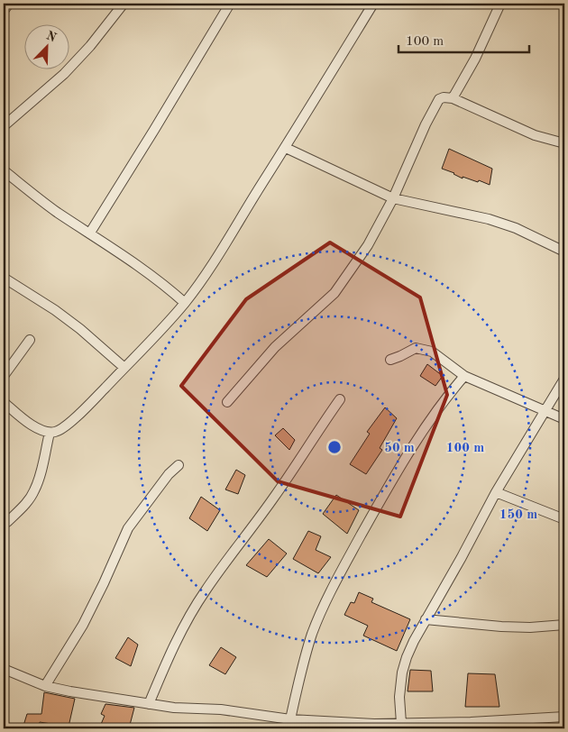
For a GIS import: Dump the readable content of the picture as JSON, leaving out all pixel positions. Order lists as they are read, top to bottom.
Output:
{
  "scale_bar": "100 m",
  "north": "top right",
  "rings": ["50 m", "100 m", "150 m"]
}
